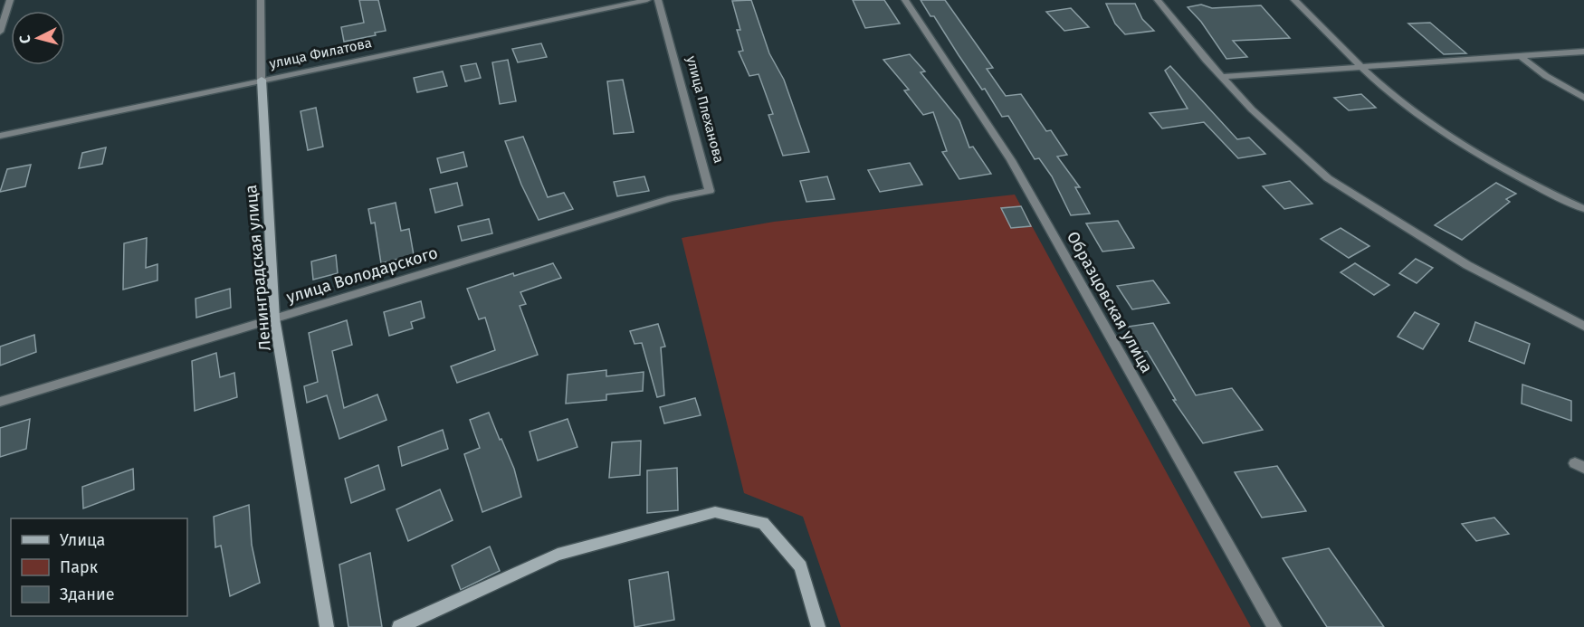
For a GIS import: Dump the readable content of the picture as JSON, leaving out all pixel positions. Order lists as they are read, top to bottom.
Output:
{
  "streets": {
    "street": [
      "улица Филатова",
      "улица Плеханова",
      "Ленинградская улица",
      "улица Володарского",
      "Образцовская улица"
    ]
  },
  "crossings": [
    ["улица Филатова", "Ленинградская улица"],
    ["улица Плеханова", "улица Володарского"],
    ["Ленинградская улица", "улица Володарского"]
  ],
  "legend": ["Улица", "Парк", "Здание"],
  "north": "left"
}
